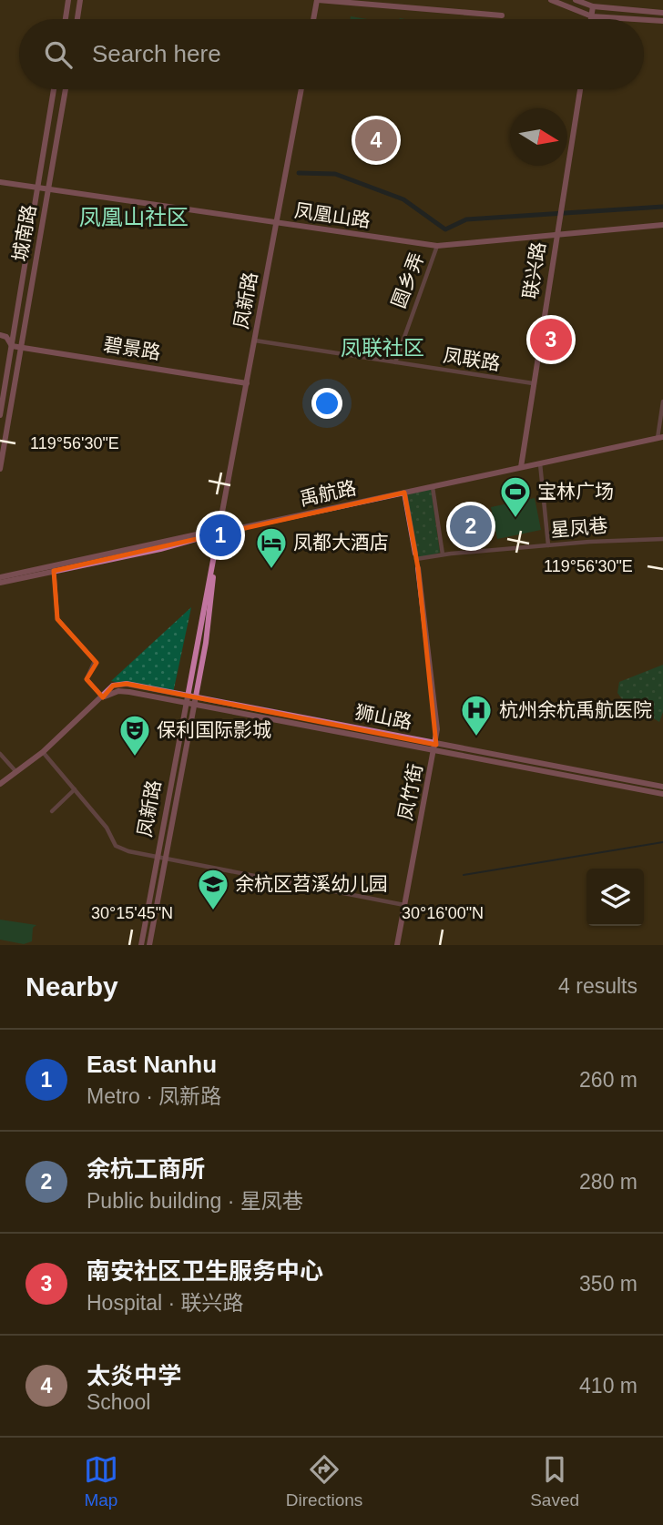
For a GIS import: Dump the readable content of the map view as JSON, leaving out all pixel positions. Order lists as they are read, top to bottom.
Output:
{
  "streets": {
    "main road": [
      "凤凰山路",
      "城南路",
      "联兴路",
      "凤新路",
      "碧景路",
      "禹航路",
      "狮山路",
      "凤竹街"
    ],
    "street": ["圆乡弄", "凤联路", "星凤巷"]
  },
  "crossings": [
    ["凤凰山路", "城南路"],
    ["凤凰山路", "联兴路"],
    ["凤凰山路", "圆乡弄"],
    ["凤凰山路", "凤新路"],
    ["城南路", "碧景路"],
    ["联兴路", "凤联路"],
    ["联兴路", "禹航路"],
    ["圆乡弄", "凤联路"],
    ["凤新路", "碧景路"],
    ["凤新路", "凤联路"],
    ["凤新路", "禹航路"],
    ["凤新路", "狮山路"],
    ["狮山路", "凤竹街"]
  ],
  "districts": ["凤凰山社区", "凤联社区"],
  "places": {
    "sports": ["宝林广场"],
    "hotel": ["凤都大酒店"],
    "hospital": ["杭州余杭禹航医院"],
    "theatre": ["保利国际影城"],
    "school or university": ["余杭区苕溪幼儿园"]
  },
  "north": "right",
  "page": {
    "search": "Search here",
    "pins": [
      "4",
      "3",
      "2",
      "1"
    ],
    "heading": ["Nearby", "4 results"],
    "list": [
      {
        "mark": "1",
        "name": "East Nanhu",
        "note": "Metro · 凤新路",
        "value": "260 m"
      },
      {
        "mark": "2",
        "name": "余杭工商所",
        "note": "Public building · 星凤巷",
        "value": "280 m"
      },
      {
        "mark": "3",
        "name": "南安社区卫生服务中心",
        "note": "Hospital · 联兴路",
        "value": "350 m"
      },
      {
        "mark": "4",
        "name": "太炎中学",
        "note": "School",
        "value": "410 m"
      }
    ],
    "nav": ["Map", "Directions", "Saved"]
  },
  "coordinates": ["119°56'30\"E", "30°15'45\"N", "30°16'00\"N"]
}
